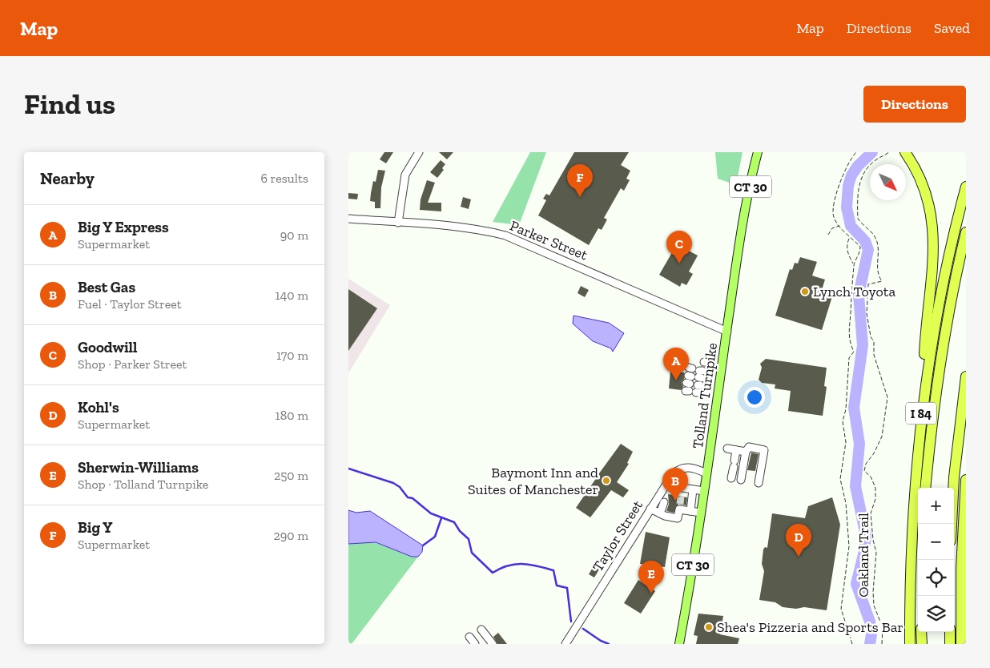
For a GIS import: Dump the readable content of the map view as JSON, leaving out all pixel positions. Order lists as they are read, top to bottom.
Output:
{
  "streets": {
    "highway": ["I 84"],
    "main road": ["CT 30", "Tolland Turnpike"],
    "street": ["Parker Street", "Taylor Street"],
    "path": ["Oakland Trail"]
  },
  "crossings": [
    ["Parker Street", "Tolland Turnpike"],
    ["Tolland Turnpike", "Taylor Street"]
  ],
  "places": ["Lynch Toyota", "Baymont Inn and Suites of Manchester", "Shea's Pizzeria and Sports Bar"],
  "north": "bottom right",
  "page": {
    "header": "Map",
    "nav": ["Map", "Directions", "Saved"],
    "buttons": "Directions",
    "title": "Find us",
    "heading": ["Nearby", "6 results"],
    "pins": [
      "F",
      "C",
      "A",
      "B",
      "D",
      "E"
    ],
    "list": [
      {
        "mark": "A",
        "name": "Big Y Express",
        "note": "Supermarket",
        "value": "90 m"
      },
      {
        "mark": "B",
        "name": "Best Gas",
        "note": "Fuel · Taylor Street",
        "value": "140 m"
      },
      {
        "mark": "C",
        "name": "Goodwill",
        "note": "Shop · Parker Street",
        "value": "170 m"
      },
      {
        "mark": "D",
        "name": "Kohl's",
        "note": "Supermarket",
        "value": "180 m"
      },
      {
        "mark": "E",
        "name": "Sherwin-Williams",
        "note": "Shop · Tolland Turnpike",
        "value": "250 m"
      },
      {
        "mark": "F",
        "name": "Big Y",
        "note": "Supermarket",
        "value": "290 m"
      }
    ],
    "map_buttons": ["+", "−"]
  }
}
